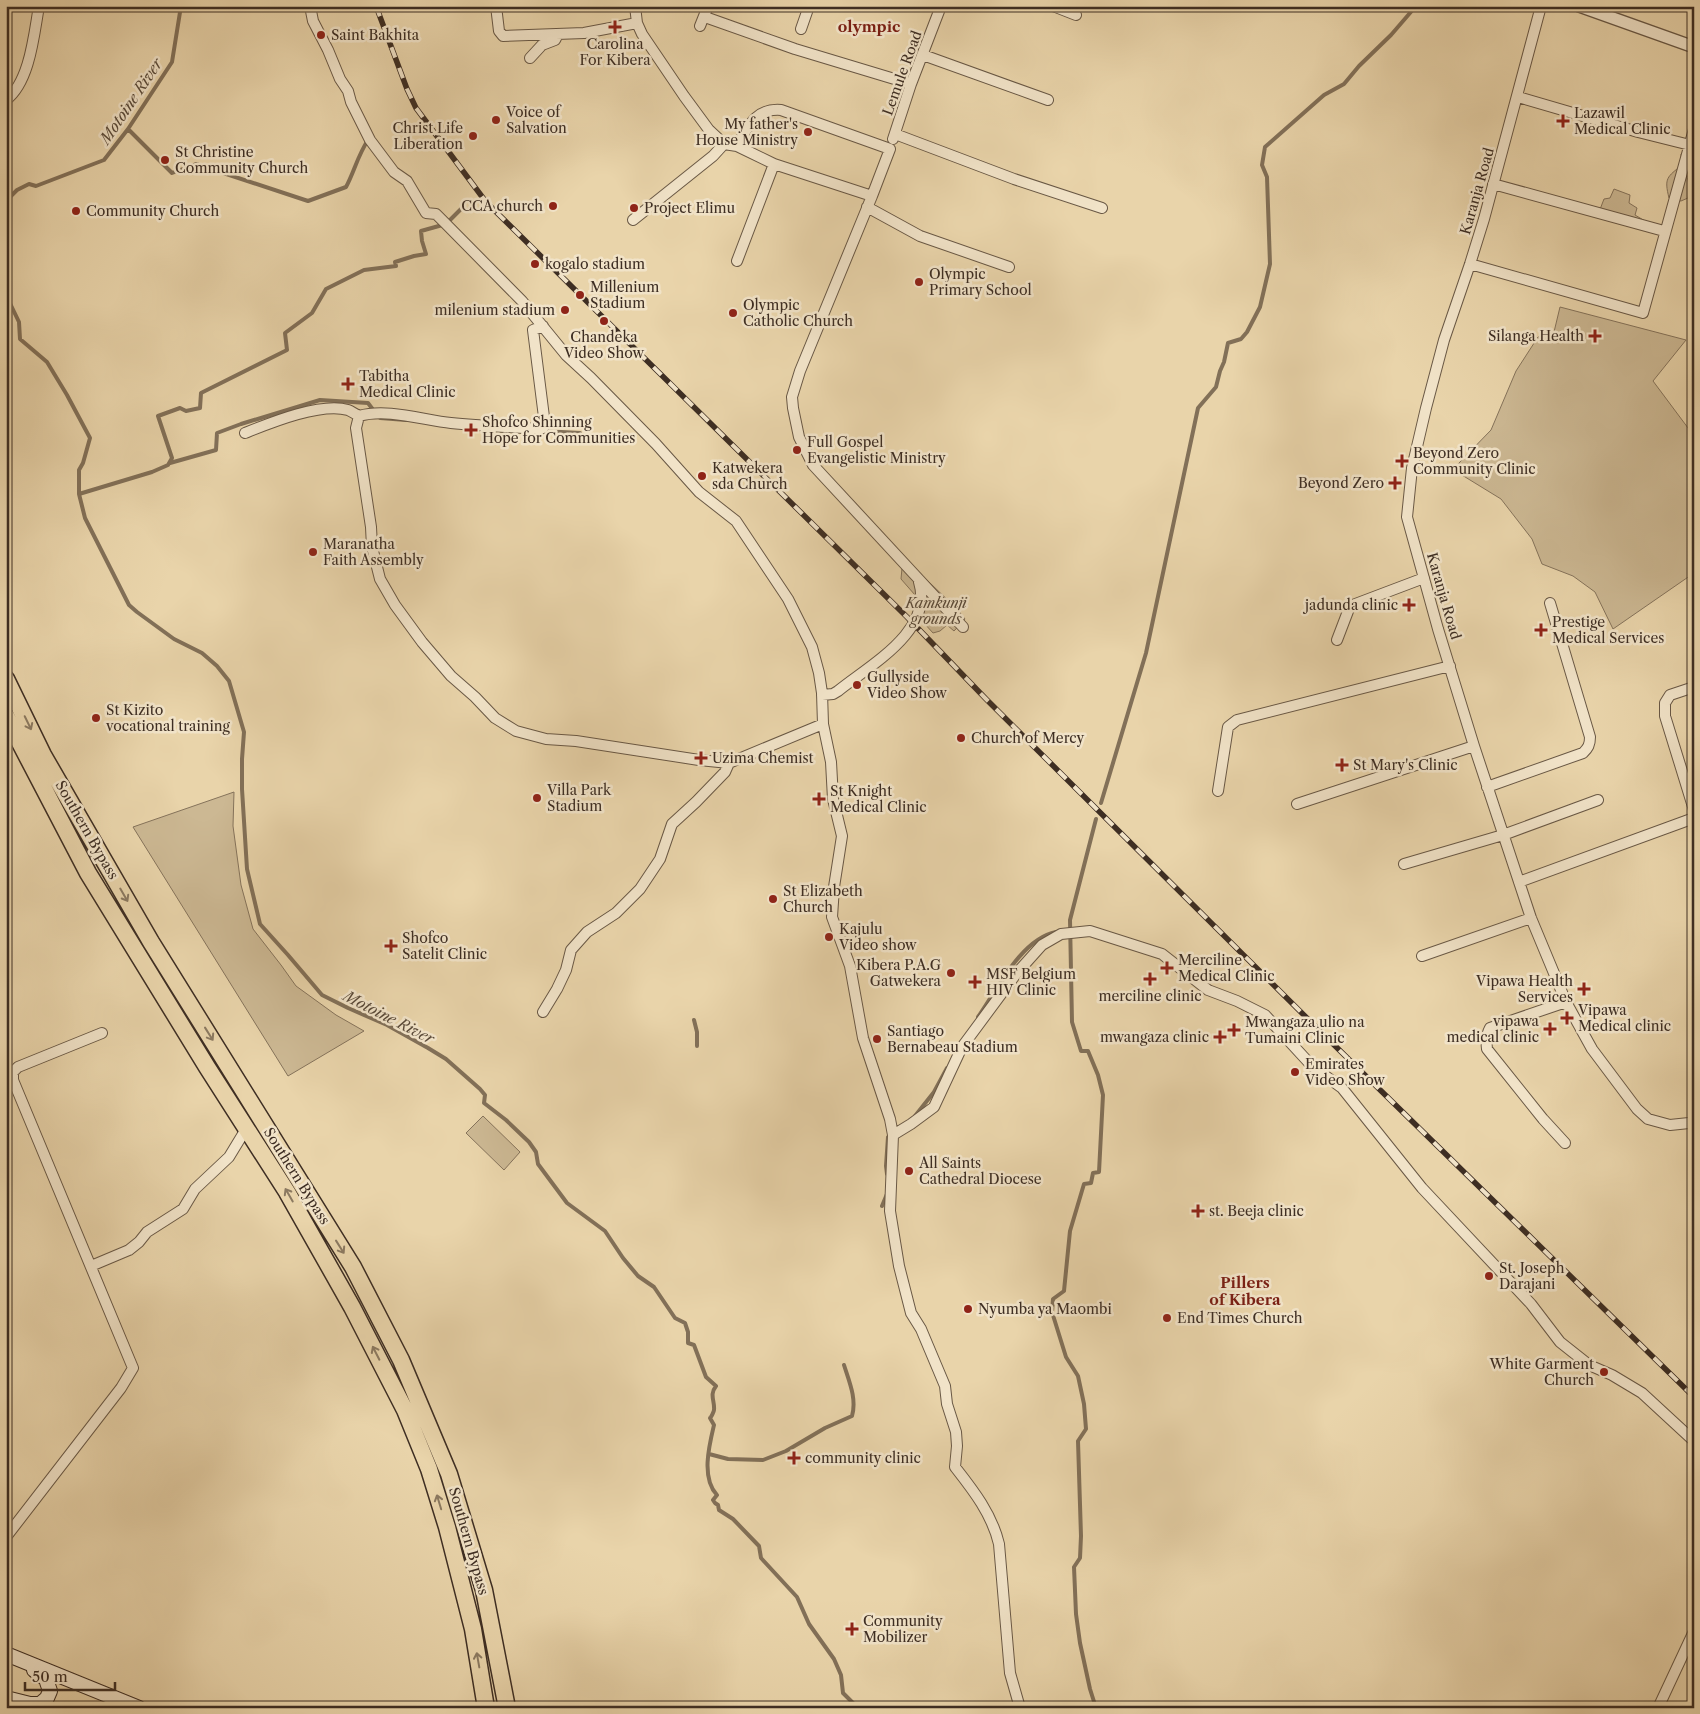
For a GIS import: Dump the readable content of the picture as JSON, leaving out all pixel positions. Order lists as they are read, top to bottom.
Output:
{
  "streets": {
    "highway": ["Southern Bypass"],
    "street": ["Lemule Road", "Karanja Road"]
  },
  "districts": ["olympic", "Pillers of Kibera"],
  "water": ["Motoine River"],
  "parks": ["Kamkunji grounds"],
  "places": {
    "health": [
      "Carolina For Kibera",
      "Lazawil Medical Clinic",
      "Silanga Health",
      "Tabitha Medical Clinic",
      "Shofco Shinning Hope for Communities",
      "Beyond Zero Community Clinic",
      "Beyond Zero",
      "jadunda clinic",
      "Prestige Medical Services",
      "Uzima Chemist",
      "St Mary's Clinic",
      "St Knight Medical Clinic",
      "Shofco Satelit Clinic",
      "Merciline Medical Clinic",
      "merciline clinic",
      "MSF Belgium HIV Clinic",
      "Vipawa Health Services",
      "Vipawa Medical clinic",
      "vipawa medical clinic",
      "Mwangaza ulio na Tumaini Clinic",
      "mwangaza clinic",
      "st. Beeja clinic",
      "community clinic",
      "Community Mobilizer"
    ],
    "other": [
      "Saint Bakhita",
      "Voice of Salvation",
      "My father's House Ministry",
      "Christ Life Liberation",
      "St Christine Community Church",
      "CCA church",
      "Project Elimu",
      "Community Church",
      "kogalo stadium",
      "Olympic Primary School",
      "Millenium Stadium",
      "milenium stadium",
      "Olympic Catholic Church",
      "Chandeka Video Show",
      "Full Gospel Evangelistic Ministry",
      "Katwekera sda Church",
      "Maranatha Faith Assembly",
      "Gullyside Video Show",
      "St Kizito vocational training",
      "Church of Mercy",
      "Villa Park Stadium",
      "St Elizabeth Church",
      "Kajulu Video show",
      "Kibera P.A.G Gatwekera",
      "Santiago Bernabeau Stadium",
      "Emirates Video Show",
      "All Saints Cathedral Diocese",
      "St. Joseph Darajani",
      "Nyumba ya Maombi",
      "End Times Church",
      "White Garment Church"
    ]
  },
  "scale_bar": "50 m"
}
